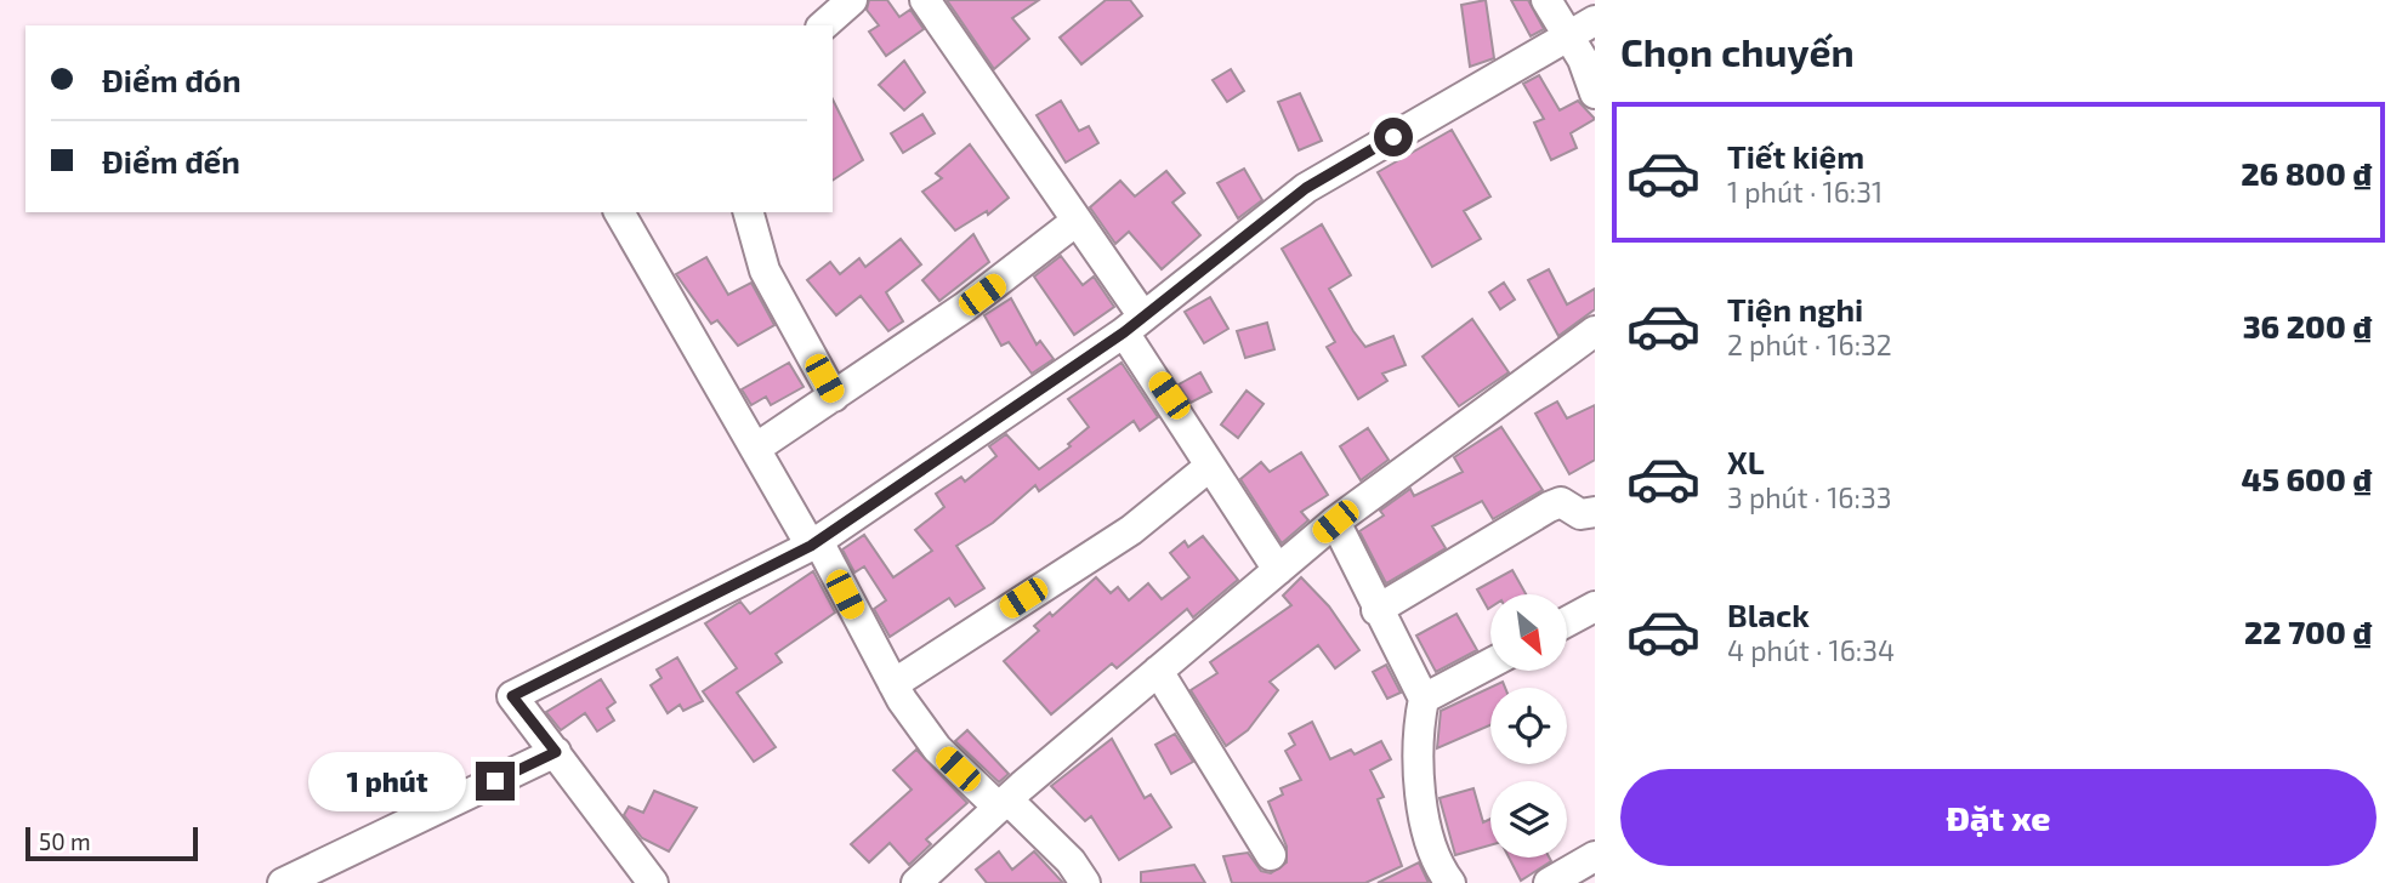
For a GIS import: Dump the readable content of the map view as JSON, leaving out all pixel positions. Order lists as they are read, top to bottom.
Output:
{
  "scale_bar": "50 m",
  "north": "bottom right",
  "page": {
    "heading": "Chọn chuyến",
    "banner": ["Điểm đón", "Điểm đến"],
    "list": [
      {
        "name": "Tiết kiệm",
        "note": "1 phút · 16:31",
        "value": "26 800 ₫"
      },
      {
        "name": "Tiện nghi",
        "note": "2 phút · 16:32",
        "value": "36 200 ₫"
      },
      {
        "name": "XL",
        "note": "3 phút · 16:33",
        "value": "45 600 ₫"
      },
      {
        "name": "Black",
        "note": "4 phút · 16:34",
        "value": "22 700 ₫"
      }
    ],
    "bubble": "1 phút",
    "buttons": "Đặt xe",
    "scale": "50 m"
  }
}
